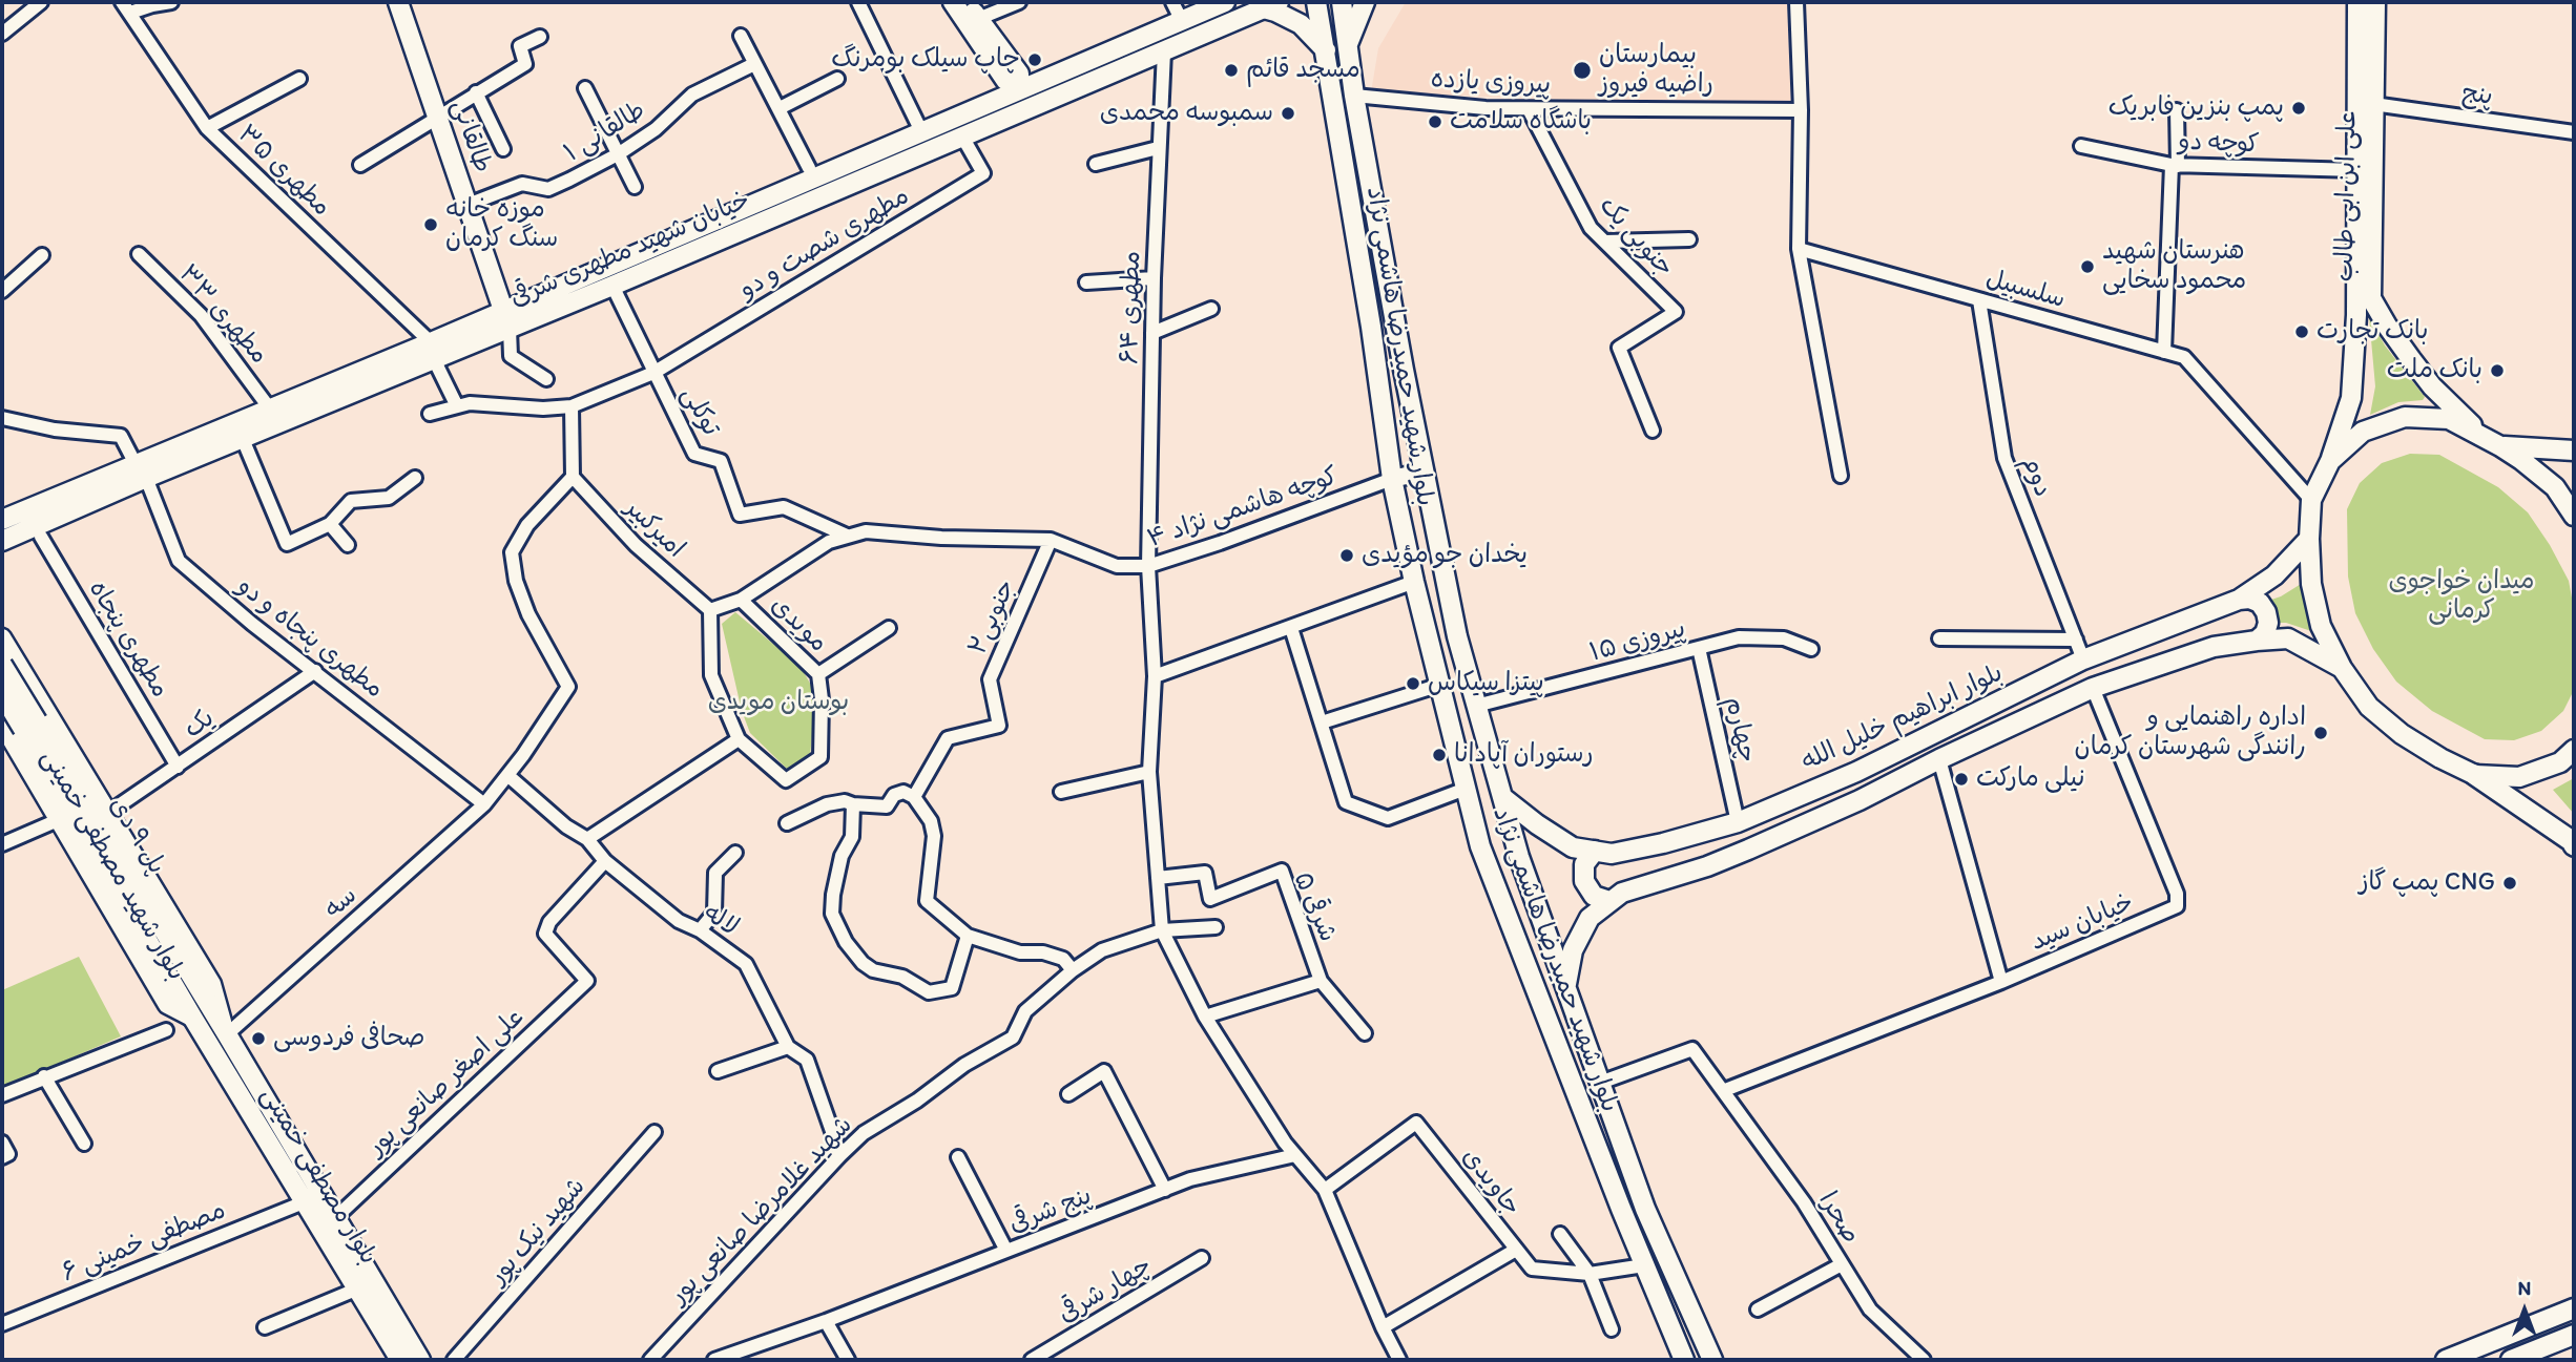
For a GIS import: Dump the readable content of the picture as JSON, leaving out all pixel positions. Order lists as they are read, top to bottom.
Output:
{
  "streets": {
    "main road": [
      "طالقانی",
      "علی ابن ابی طالب",
      "خیابان شهید مطهری شرقی",
      "بلوار شهید حمیدرضا هاشمی نژاد",
      "بلوار ابراهیم خلیل الله",
      "پل ۹ دی",
      "بلوار مصطفی خمینی"
    ],
    "street": [
      "پیروزی یازده",
      "پنج",
      "طالقانی ۱",
      "کوچه دو",
      "مطهری ۳۵",
      "جنوبی یک",
      "مطهری شصت و دو",
      "سلسبیل",
      "مطهری ۶۴",
      "مطهری ۳۳",
      "توکلی",
      "دوم",
      "کوچه هاشمی نژاد ۴",
      "امیرکبیر",
      "جنوبی۲",
      "مویدی",
      "مطهری پنجاه و دو",
      "مطهری پنجاه",
      "پیروزی ۱۵",
      "یک",
      "چهارم",
      "بلوار شهید مصطفی خمینی",
      "سه",
      "۵ شرقی",
      "لاله",
      "خیابان سید",
      "علی اصغر صانعی پور",
      "جاویدی",
      "شهید غلامرضا صانعی پور",
      "پنج شرقی",
      "صحرا",
      "شهید نیک پور",
      "مصطفی خمینی ۶",
      "چهار شرقی"
    ]
  },
  "crossings": [
    ["پیروزی یازده", "جنوبی یک"],
    ["پیروزی یازده", "بلوار شهید حمیدرضا هاشمی نژاد"],
    ["پنج", "علی ابن ابی طالب"],
    ["طالقانی ۱", "طالقانی"],
    ["طالقانی", "خیابان شهید مطهری شرقی"],
    ["کوچه دو", "علی ابن ابی طالب"],
    ["مطهری ۳۵", "خیابان شهید مطهری شرقی"],
    ["مطهری شصت و دو", "خیابان شهید مطهری شرقی"],
    ["مطهری شصت و دو", "توکلی"],
    ["خیابان شهید مطهری شرقی", "مطهری ۶۴"],
    ["خیابان شهید مطهری شرقی", "مطهری ۳۳"],
    ["خیابان شهید مطهری شرقی", "مطهری پنجاه و دو"],
    ["سلسبیل", "دوم"],
    ["مطهری ۶۴", "کوچه هاشمی نژاد ۴"],
    ["مطهری ۶۴", "۵ شرقی"],
    ["مطهری ۶۴", "شهید غلامرضا صانعی پور"],
    ["بلوار شهید حمیدرضا هاشمی نژاد", "کوچه هاشمی نژاد ۴"],
    ["بلوار شهید حمیدرضا هاشمی نژاد", "پیروزی ۱۵"],
    ["بلوار شهید حمیدرضا هاشمی نژاد", "بلوار ابراهیم خلیل الله"],
    ["بلوار شهید حمیدرضا هاشمی نژاد", "جاویدی"],
    ["بلوار شهید حمیدرضا هاشمی نژاد", "صحرا"],
    ["توکلی", "کوچه هاشمی نژاد ۴"],
    ["توکلی", "مویدی"],
    ["دوم", "بلوار ابراهیم خلیل الله"],
    ["کوچه هاشمی نژاد ۴", "جنوبی۲"],
    ["کوچه هاشمی نژاد ۴", "مویدی"],
    ["امیرکبیر", "مویدی"],
    ["امیرکبیر", "سه"],
    ["مطهری پنجاه و دو", "یک"],
    ["مطهری پنجاه و دو", "سه"],
    ["مطهری پنجاه", "یک"],
    ["پیروزی ۱۵", "چهارم"],
    ["بلوار ابراهیم خلیل الله", "چهارم"],
    ["بلوار ابراهیم خلیل الله", "خیابان سید"],
    ["یک", "بلوار شهید مصطفی خمینی"],
    ["پل ۹ دی", "بلوار شهید مصطفی خمینی"],
    ["پل ۹ دی", "سه"],
    ["پل ۹ دی", "بلوار مصطفی خمینی"],
    ["بلوار شهید مصطفی خمینی", "سه"],
    ["بلوار شهید مصطفی خمینی", "بلوار مصطفی خمینی"],
    ["سه", "لاله"],
    ["سه", "بلوار مصطفی خمینی"],
    ["لاله", "علی اصغر صانعی پور"],
    ["لاله", "شهید غلامرضا صانعی پور"],
    ["علی اصغر صانعی پور", "بلوار مصطفی خمینی"],
    ["بلوار مصطفی خمینی", "مصطفی خمینی ۶"]
  ],
  "parks": ["میدان خواجوی کرمانی", "بوستان مویدی"],
  "places": [
    "چاپ سیلک بومرنگ",
    "مسجد قائم",
    "بیمارستان راضیه فیروز",
    "پمپ بنزین فابریک",
    "سمبوسه محمدی",
    "باشگاه سلامت",
    "موزه خانه سنگ کرمان",
    "هنرستان شهید محمود سخایی",
    "بانک تجارت",
    "بانک ملت",
    "یخدان جو مؤیدی",
    "پیتزا سیکاس",
    "اداره راهنمایی و رانندگی شهرستان کرمان",
    "رستوران آپادانا",
    "نیلی مارکت",
    "پمپ گاز CNG",
    "صحافی فردوسی"
  ],
  "north": "top"
}
